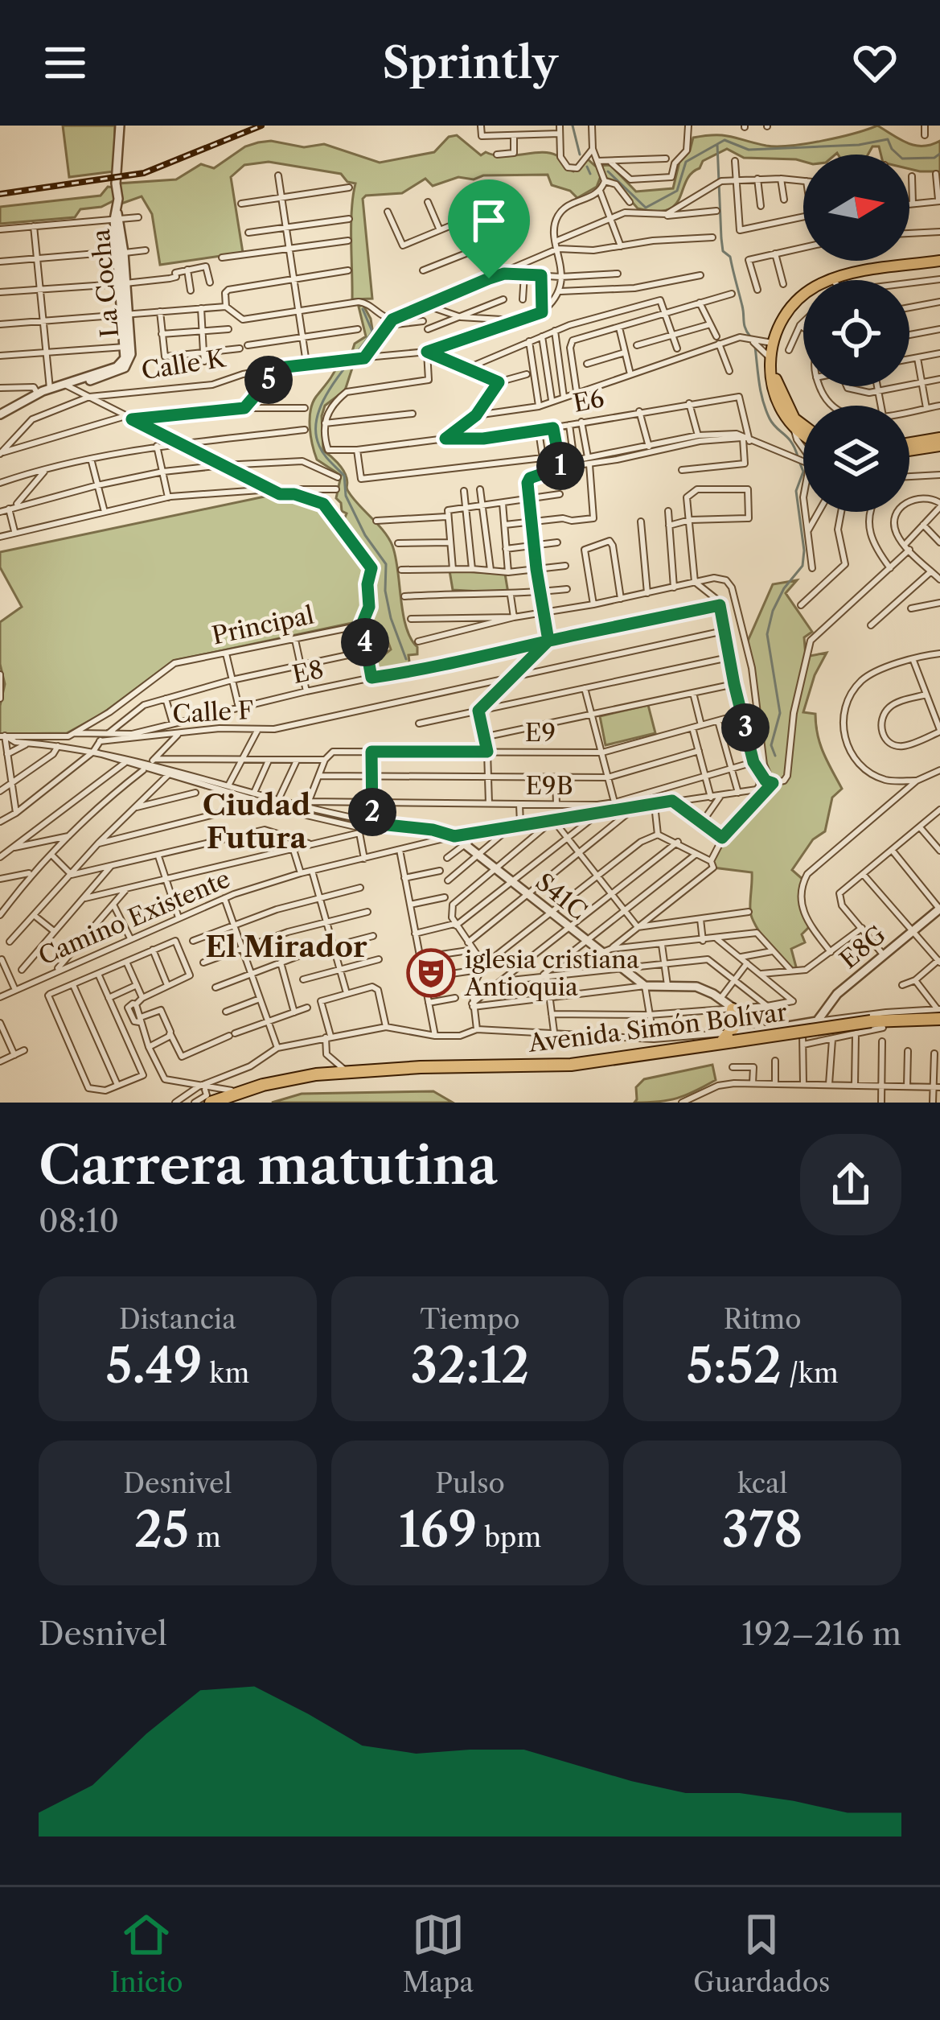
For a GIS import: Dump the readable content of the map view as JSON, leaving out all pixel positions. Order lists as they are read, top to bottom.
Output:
{
  "streets": {
    "highway": ["Avenida Simón Bolívar"],
    "street": [
      "La Cocha",
      "Calle K",
      "E6",
      "Principal",
      "E8",
      "Calle F",
      "E9",
      "E9B",
      "S41C",
      "Camino Existente",
      "E8G"
    ]
  },
  "crossings": [
    ["Principal", "E8"],
    ["S41C", "Camino Existente"]
  ],
  "districts": ["Ciudad Futura", "El Mirador"],
  "places": {
    "theatre": ["iglesia cristiana Antioquia"]
  },
  "north": "right",
  "page": {
    "header": "Sprintly",
    "pins": [
      "5",
      "1",
      "4",
      "3",
      "2"
    ],
    "heading": ["Carrera matutina", "08:10"],
    "stats": [
      ["Distancia", "5.49 km"],
      ["Tiempo", "32:12"],
      ["Ritmo", "5:52 /km"],
      ["Desnivel", "25 m"],
      ["Pulso", "169 bpm"],
      ["kcal", "378"]
    ],
    "chart": ["Desnivel", "192–216 m"],
    "tabs": ["Inicio", "Mapa", "Guardados"]
  }
}
